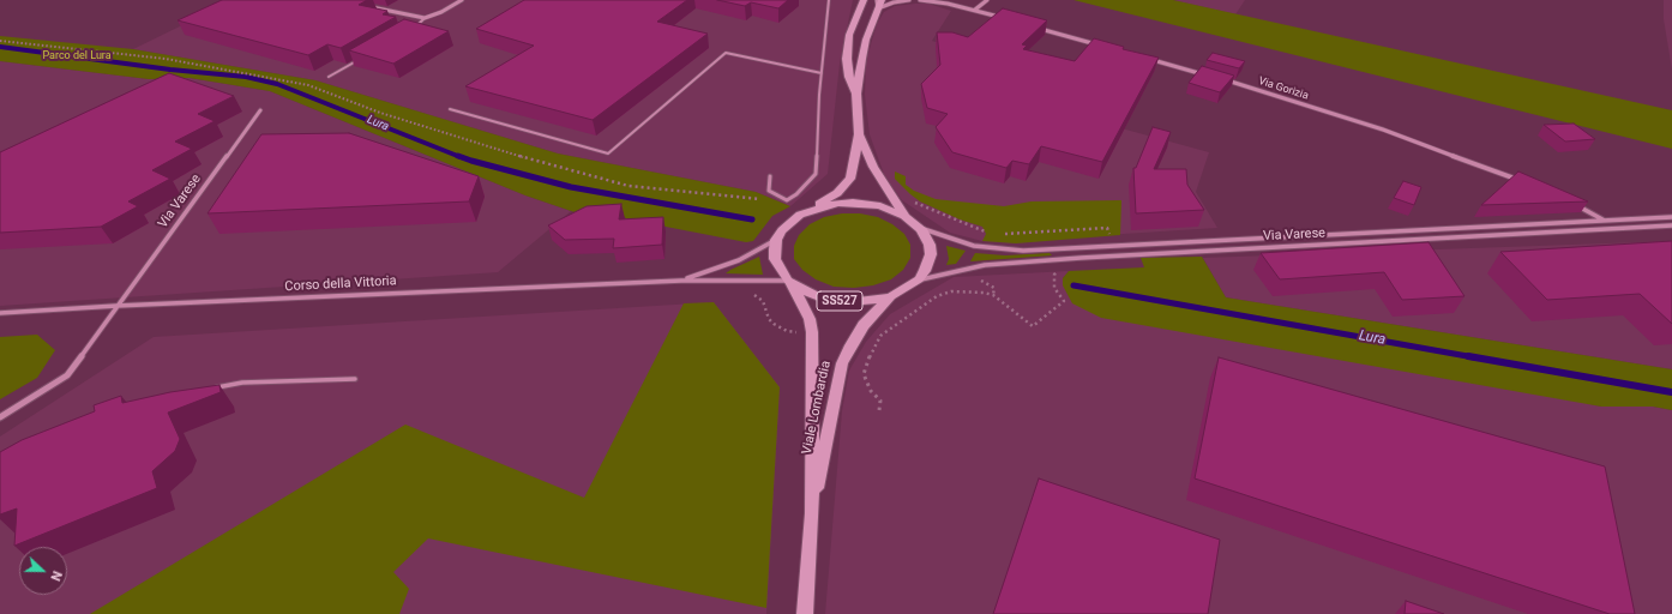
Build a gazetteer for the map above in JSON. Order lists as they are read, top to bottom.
{
  "streets": {
    "main road": ["SS527", "Viale Lombardia"],
    "street": ["Via Gorizia", "Via Varese", "Corso della Vittoria"]
  },
  "crossings": [
    ["Via Varese", "Corso della Vittoria"],
    ["Via Varese", "SS527"],
    ["Via Varese", "Viale Lombardia"],
    ["Corso della Vittoria", "SS527"],
    ["Corso della Vittoria", "Viale Lombardia"],
    ["SS527", "Viale Lombardia"]
  ],
  "water": ["Lura"],
  "parks": ["Parco del Lura"],
  "north": "right"
}
